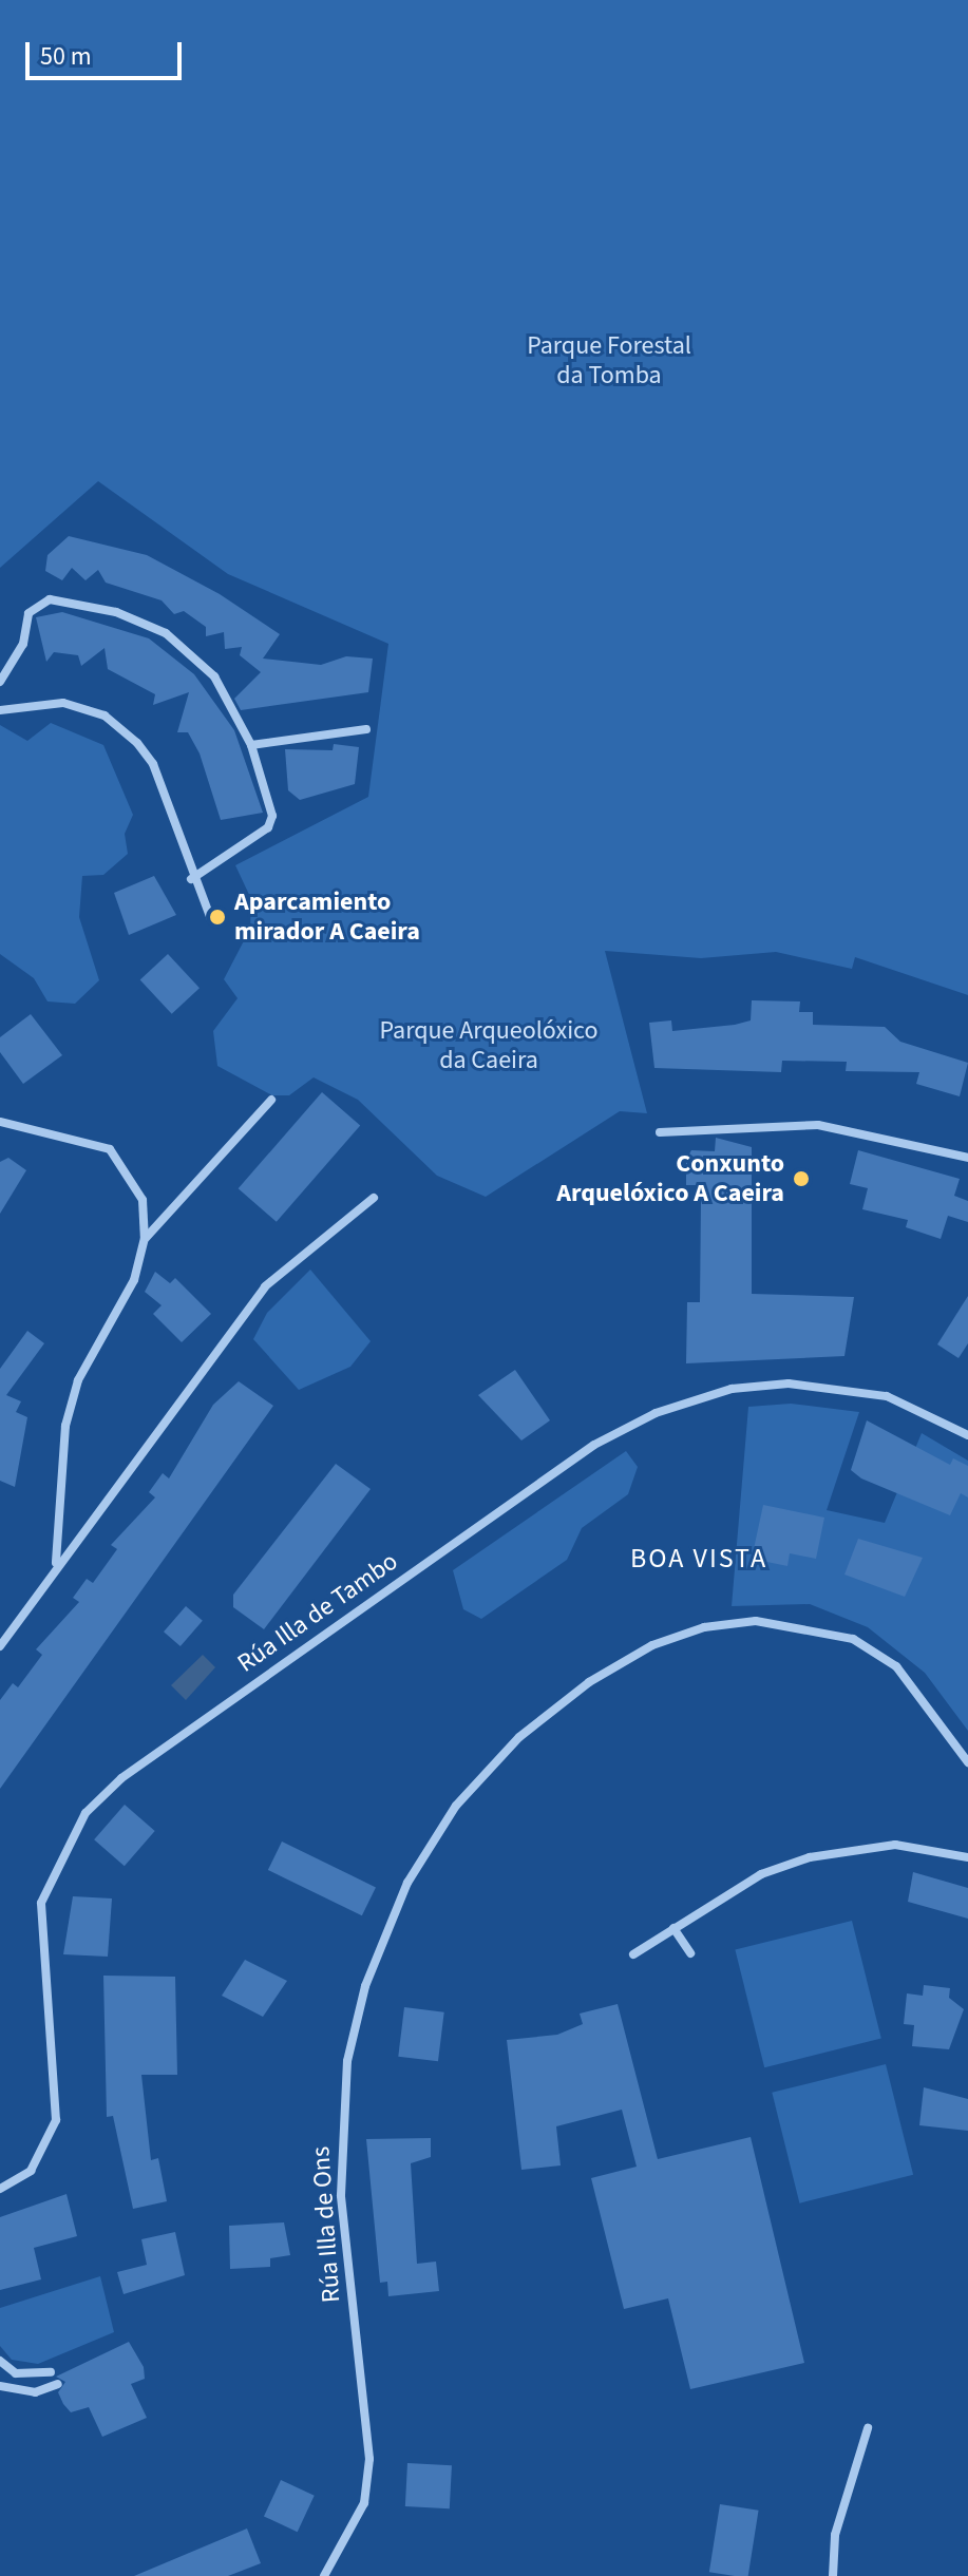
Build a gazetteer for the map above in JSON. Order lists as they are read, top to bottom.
{
  "streets": {
    "street": ["Rúa Illa de Tambo", "Rúa Illa de Ons"]
  },
  "districts": ["BOA VISTA"],
  "parks": ["Parque Forestal da Tomba", "Parque Arqueolóxico da Caeira"],
  "places": ["Aparcamiento mirador A Caeira", "Conxunto Arquelóxico A Caeira"],
  "scale_bar": "50 m"
}
